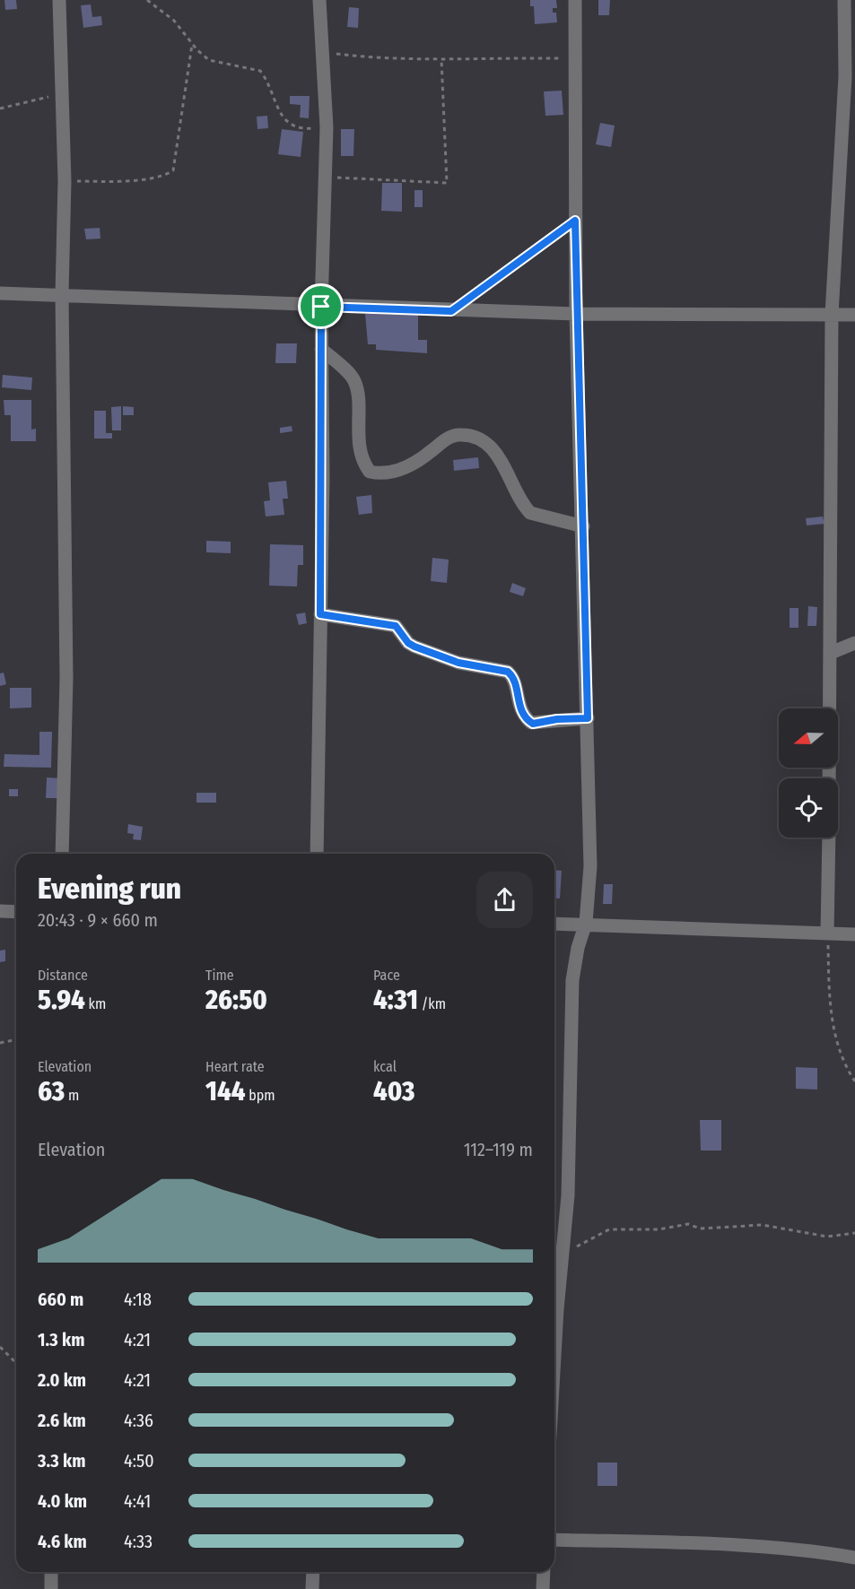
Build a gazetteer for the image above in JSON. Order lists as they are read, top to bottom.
{
  "north": "left",
  "page": {
    "heading": ["Evening run", "20:43 · 9 × 660 m"],
    "stats": [
      ["Distance", "5.94 km"],
      ["Time", "26:50"],
      ["Pace", "4:31 /km"],
      ["Elevation", "63 m"],
      ["Heart rate", "144 bpm"],
      ["kcal", "403"]
    ],
    "chart": ["Elevation", "112–119 m"],
    "list": [
      {
        "name": "660 m",
        "note": "4:18"
      },
      {
        "name": "1.3 km",
        "note": "4:21"
      },
      {
        "name": "2.0 km",
        "note": "4:21"
      },
      {
        "name": "2.6 km",
        "note": "4:36"
      },
      {
        "name": "3.3 km",
        "note": "4:50"
      },
      {
        "name": "4.0 km",
        "note": "4:41"
      },
      {
        "name": "4.6 km",
        "note": "4:33"
      }
    ]
  }
}
